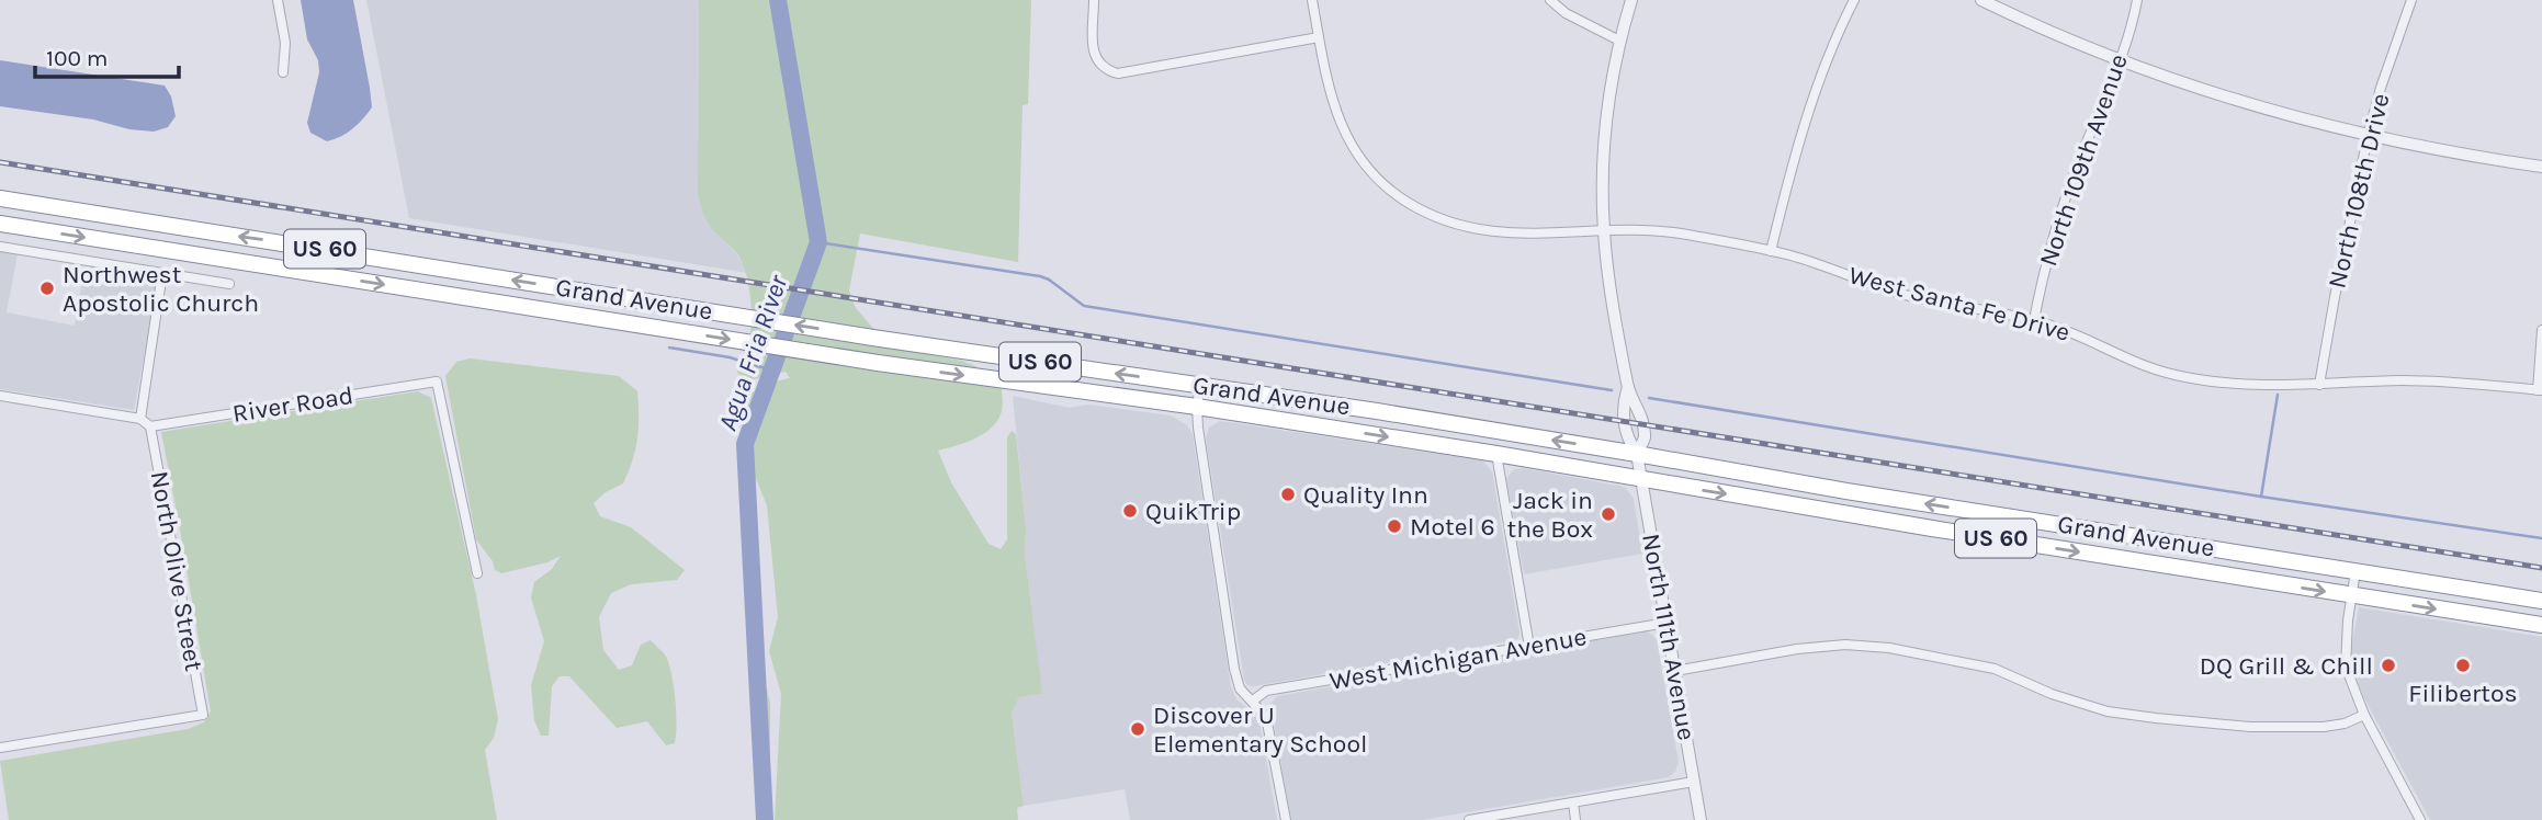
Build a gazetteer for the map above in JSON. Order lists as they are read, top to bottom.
{
  "streets": {
    "highway": ["US 60", "Grand Avenue"],
    "street": [
      "North 109th Avenue",
      "North 108th Drive",
      "West Santa Fe Drive",
      "River Road",
      "North Olive Street",
      "North 111th Avenue",
      "West Michigan Avenue"
    ]
  },
  "crossings": [
    ["North 109th Avenue", "West Santa Fe Drive"],
    ["North 108th Drive", "West Santa Fe Drive"],
    ["Grand Avenue", "North 111th Avenue"],
    ["West Santa Fe Drive", "North 111th Avenue"],
    ["River Road", "North Olive Street"],
    ["North 111th Avenue", "West Michigan Avenue"]
  ],
  "water": ["Agua Fria River"],
  "places": [
    "Northwest Apostolic Church",
    "Quality Inn",
    "QuikTrip",
    "Jack in the Box",
    "Motel 6",
    "DQ Grill & Chill",
    "Filibertos",
    "Discover U Elementary School"
  ],
  "scale_bar": "100 m"
}
